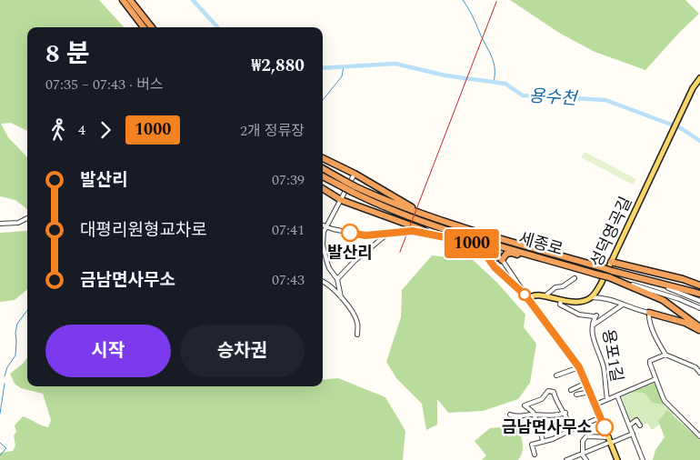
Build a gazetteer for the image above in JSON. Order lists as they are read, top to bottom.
{
  "streets": {
    "highway": ["세종로"],
    "main road": ["성덕영곡길"],
    "street": ["용포1길"]
  },
  "water": ["용수천"],
  "places": ["발산리", "금남면사무소"],
  "lines": ["bus line 1000"],
  "page": {
    "on_map": "1000",
    "heading": ["8 분", "07:35 – 07:43 · 버스", "₩2,880"],
    "legs": ["4", "1000", "2개 정류장"],
    "list": [
      {
        "name": "발산리",
        "value": "07:39"
      },
      {
        "name": "대평리원형교차로",
        "value": "07:41"
      },
      {
        "name": "금남면사무소",
        "value": "07:43"
      }
    ],
    "buttons": ["시작", "승차권"]
  }
}
